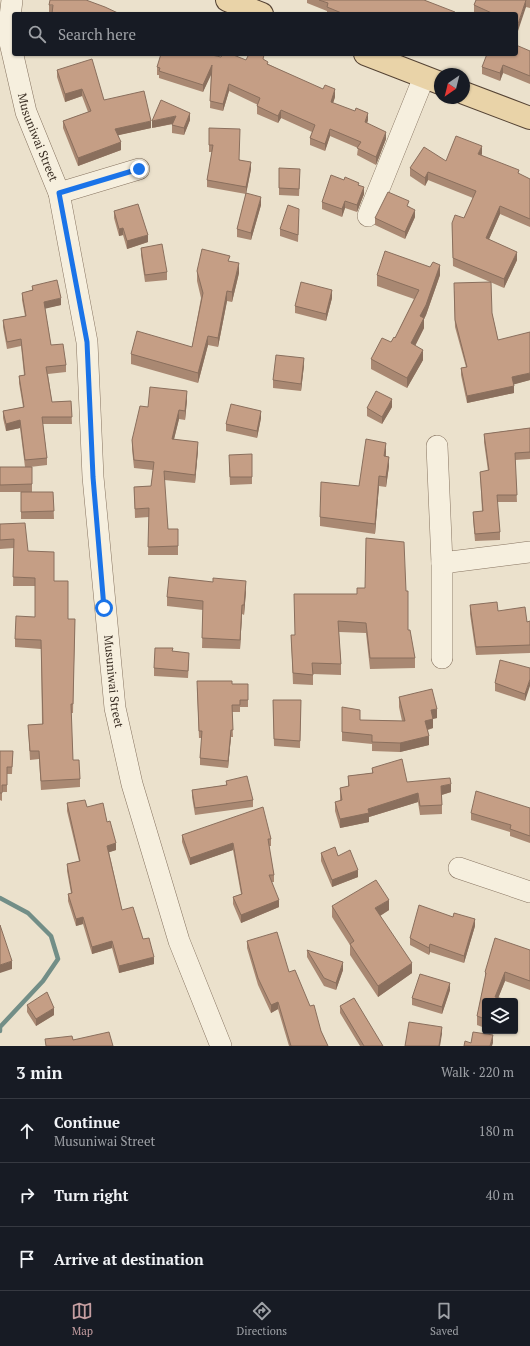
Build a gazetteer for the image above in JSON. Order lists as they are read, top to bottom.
{
  "streets": {
    "street": ["Musuniwai Street"]
  },
  "north": "bottom left",
  "page": {
    "search": "Search here",
    "heading": ["3 min", "Walk · 220 m"],
    "list": [
      ["Continue", "Musuniwai Street", "180 m"],
      ["Turn right", "40 m"],
      "Arrive at destination"
    ],
    "nav": ["Map", "Directions", "Saved"]
  }
}
